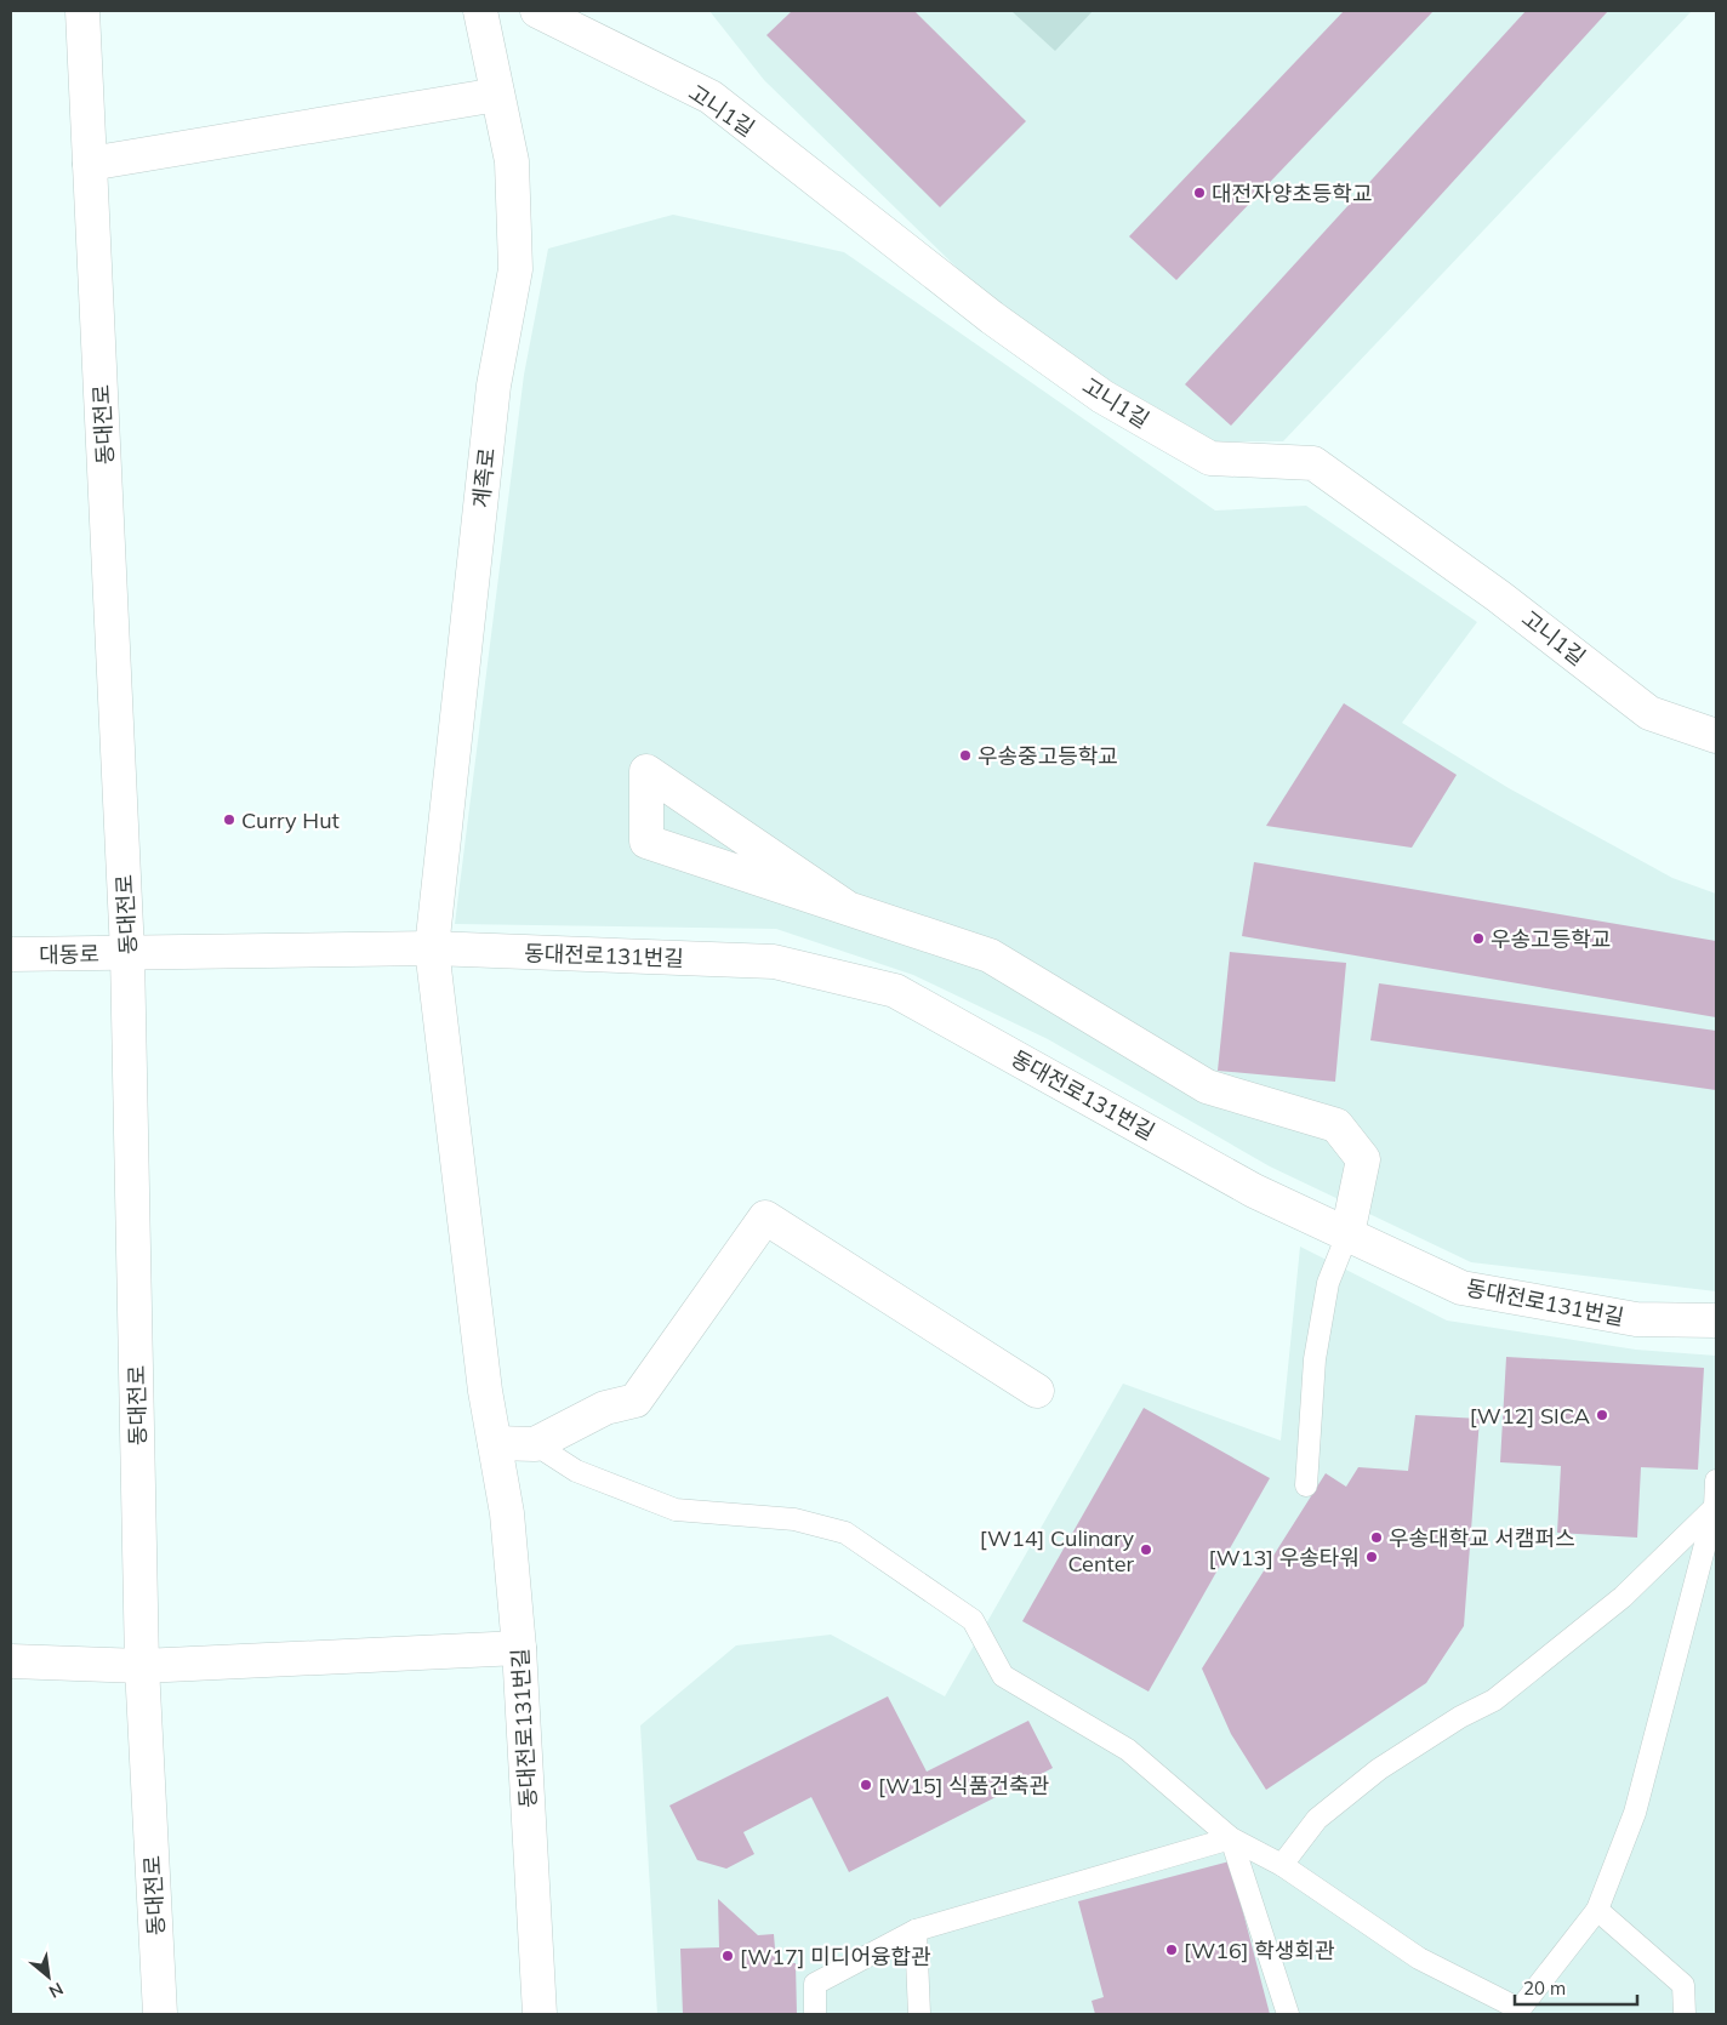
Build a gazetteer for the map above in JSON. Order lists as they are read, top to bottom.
{
  "streets": {
    "street": [
      "고니1길",
      "동대전로",
      "계족로",
      "대동로",
      "동대전로131번길"
    ]
  },
  "crossings": [
    ["동대전로", "대동로"],
    ["동대전로", "동대전로131번길"],
    ["계족로", "동대전로131번길"],
    ["대동로", "동대전로131번길"]
  ],
  "places": [
    "대전자양초등학교",
    "우송중고등학교",
    "Curry Hut",
    "우송고등학교",
    "[W12] SICA",
    "우송대학교 서캠퍼스",
    "[W14] Culinary Center",
    "[W13] 우송타워",
    "[W15] 식품건축관",
    "[W16] 학생회관",
    "[W17] 미디어융합관"
  ],
  "scale_bar": "20 m",
  "north": "bottom right"
}
